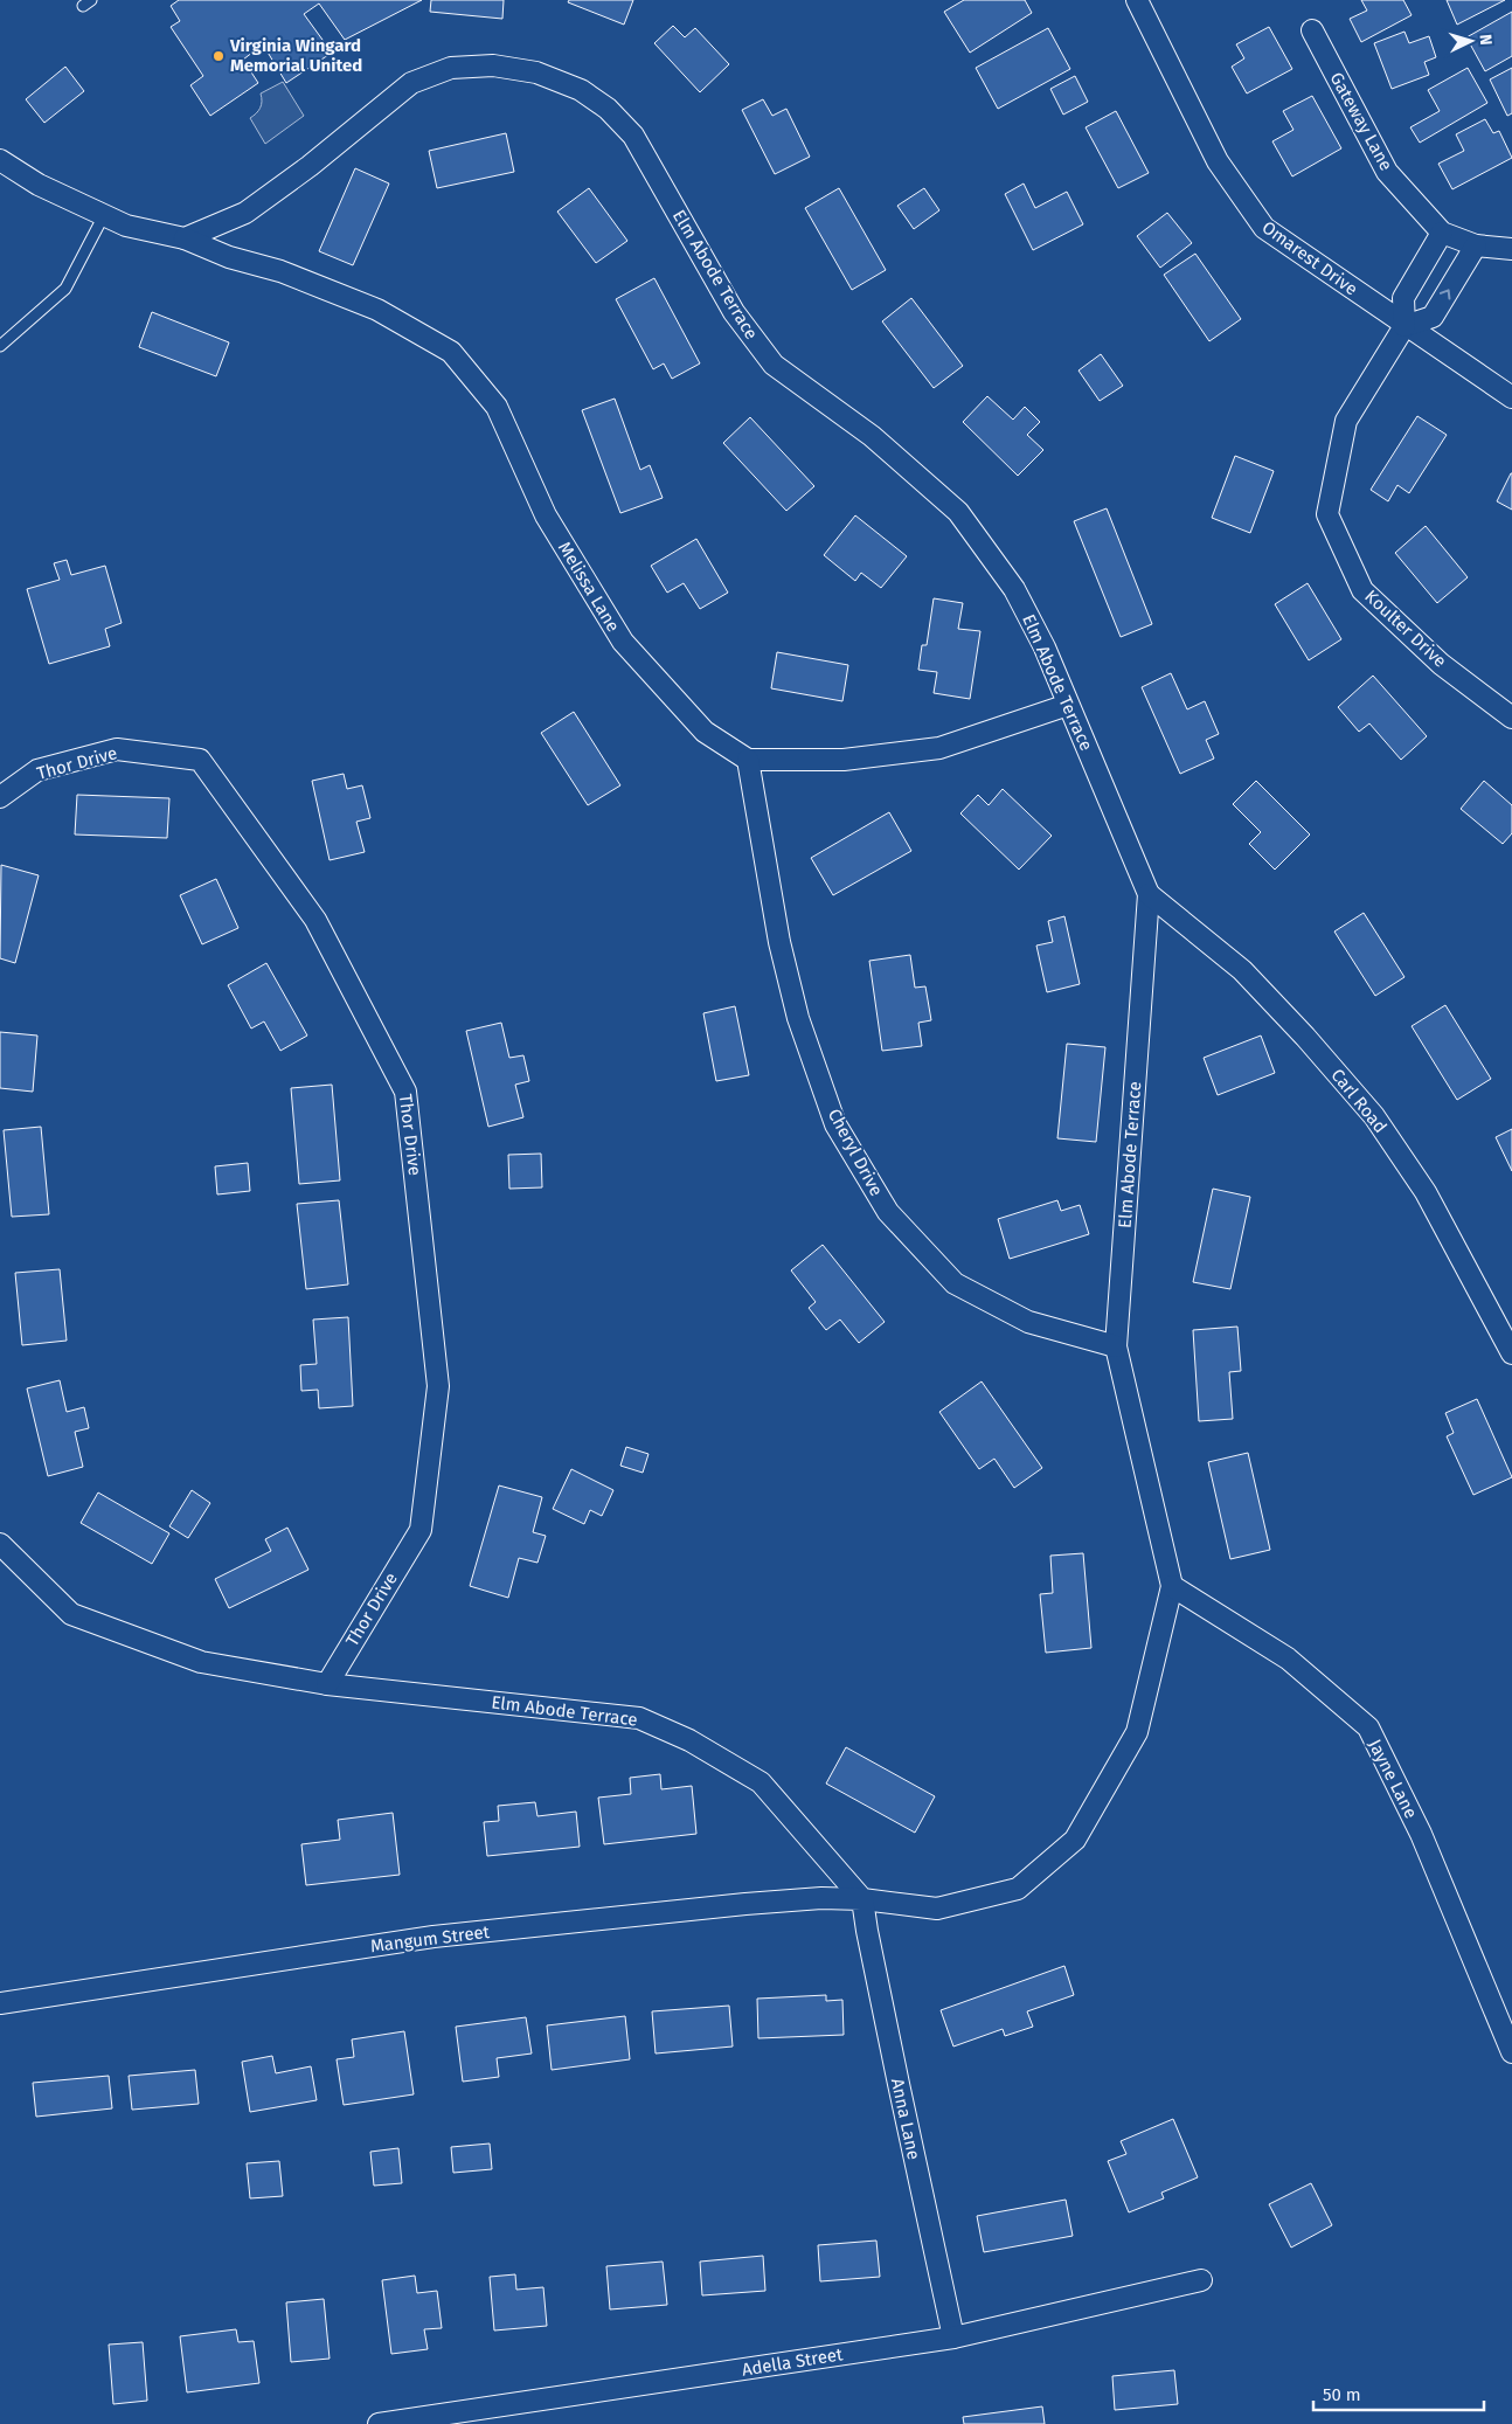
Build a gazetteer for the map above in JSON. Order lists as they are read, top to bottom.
{
  "streets": {
    "street": [
      "Gateway Lane",
      "Omarest Drive",
      "Elm Abode Terrace",
      "Melissa Lane",
      "Koulter Drive",
      "Thor Drive",
      "Carl Road",
      "Cheryl Drive",
      "Jayne Lane",
      "Mangum Street",
      "Anna Lane",
      "Adella Street"
    ]
  },
  "crossings": [
    ["Omarest Drive", "Koulter Drive"],
    ["Elm Abode Terrace", "Melissa Lane"],
    ["Elm Abode Terrace", "Thor Drive"],
    ["Elm Abode Terrace", "Carl Road"],
    ["Elm Abode Terrace", "Cheryl Drive"],
    ["Elm Abode Terrace", "Jayne Lane"],
    ["Elm Abode Terrace", "Mangum Street"],
    ["Elm Abode Terrace", "Anna Lane"],
    ["Melissa Lane", "Cheryl Drive"],
    ["Mangum Street", "Anna Lane"],
    ["Anna Lane", "Adella Street"]
  ],
  "places": ["Virginia Wingard Memorial United"],
  "scale_bar": "50 m",
  "north": "right"
}
